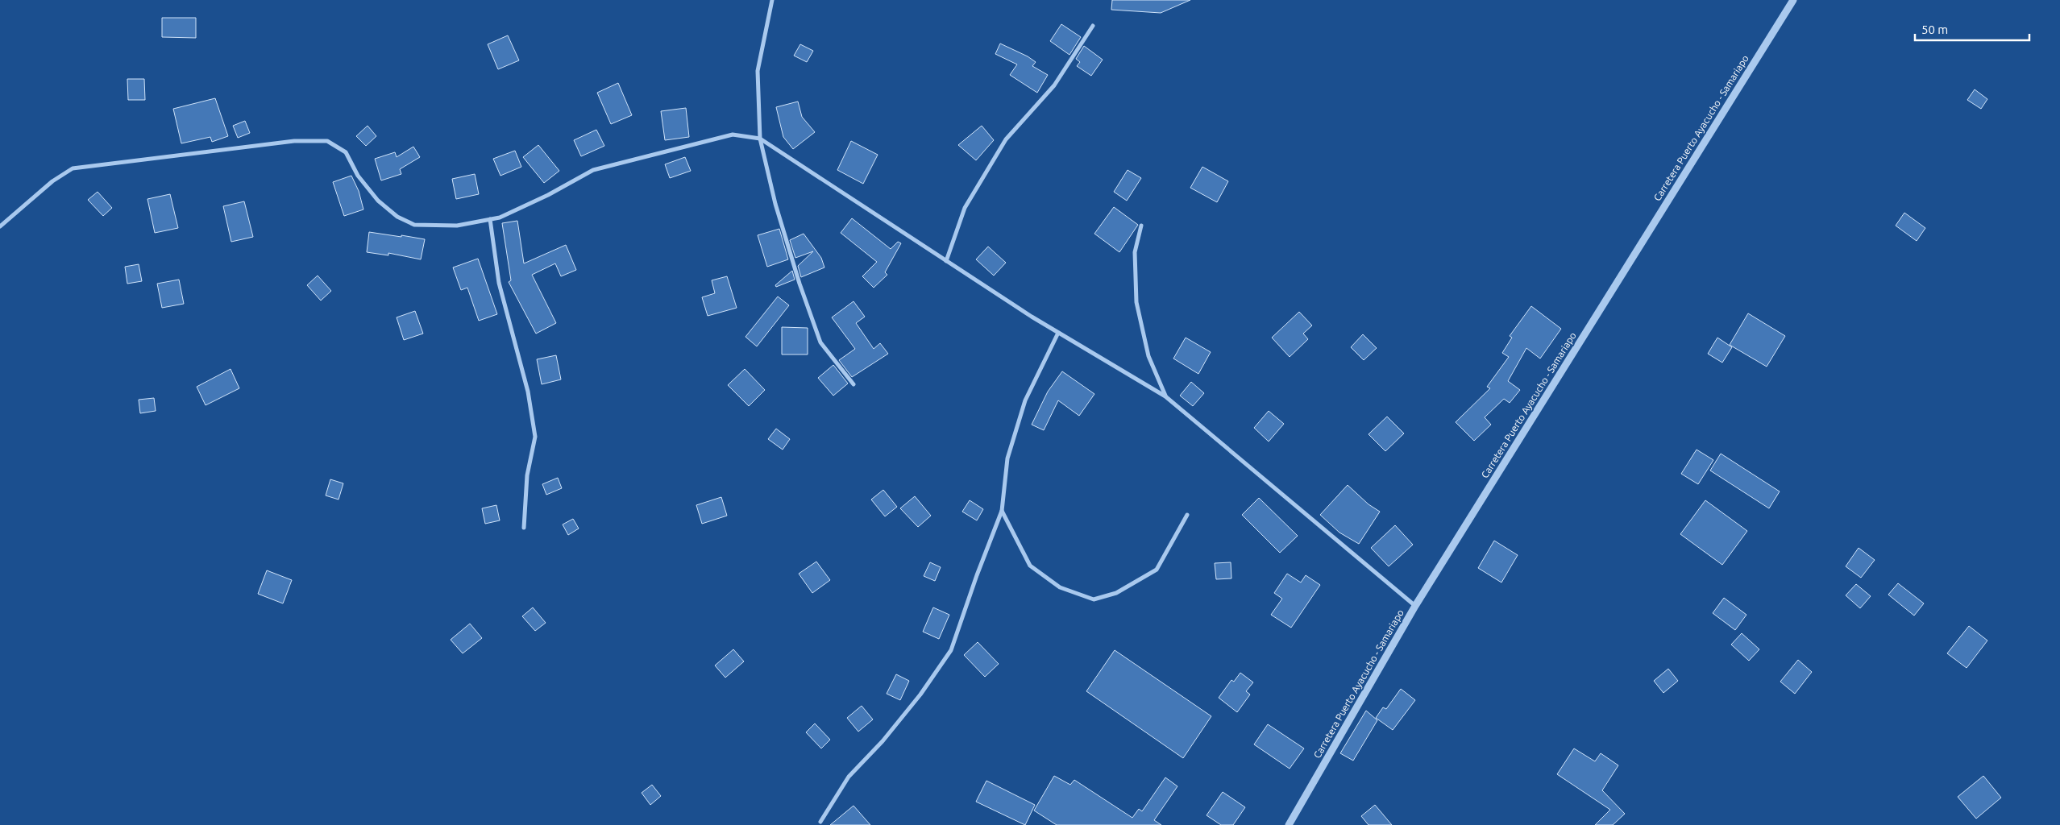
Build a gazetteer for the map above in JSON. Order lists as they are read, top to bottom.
{
  "streets": {
    "street": ["Carretera Puerto Ayacucho - Samariapo"]
  },
  "scale_bar": "50 m"
}
